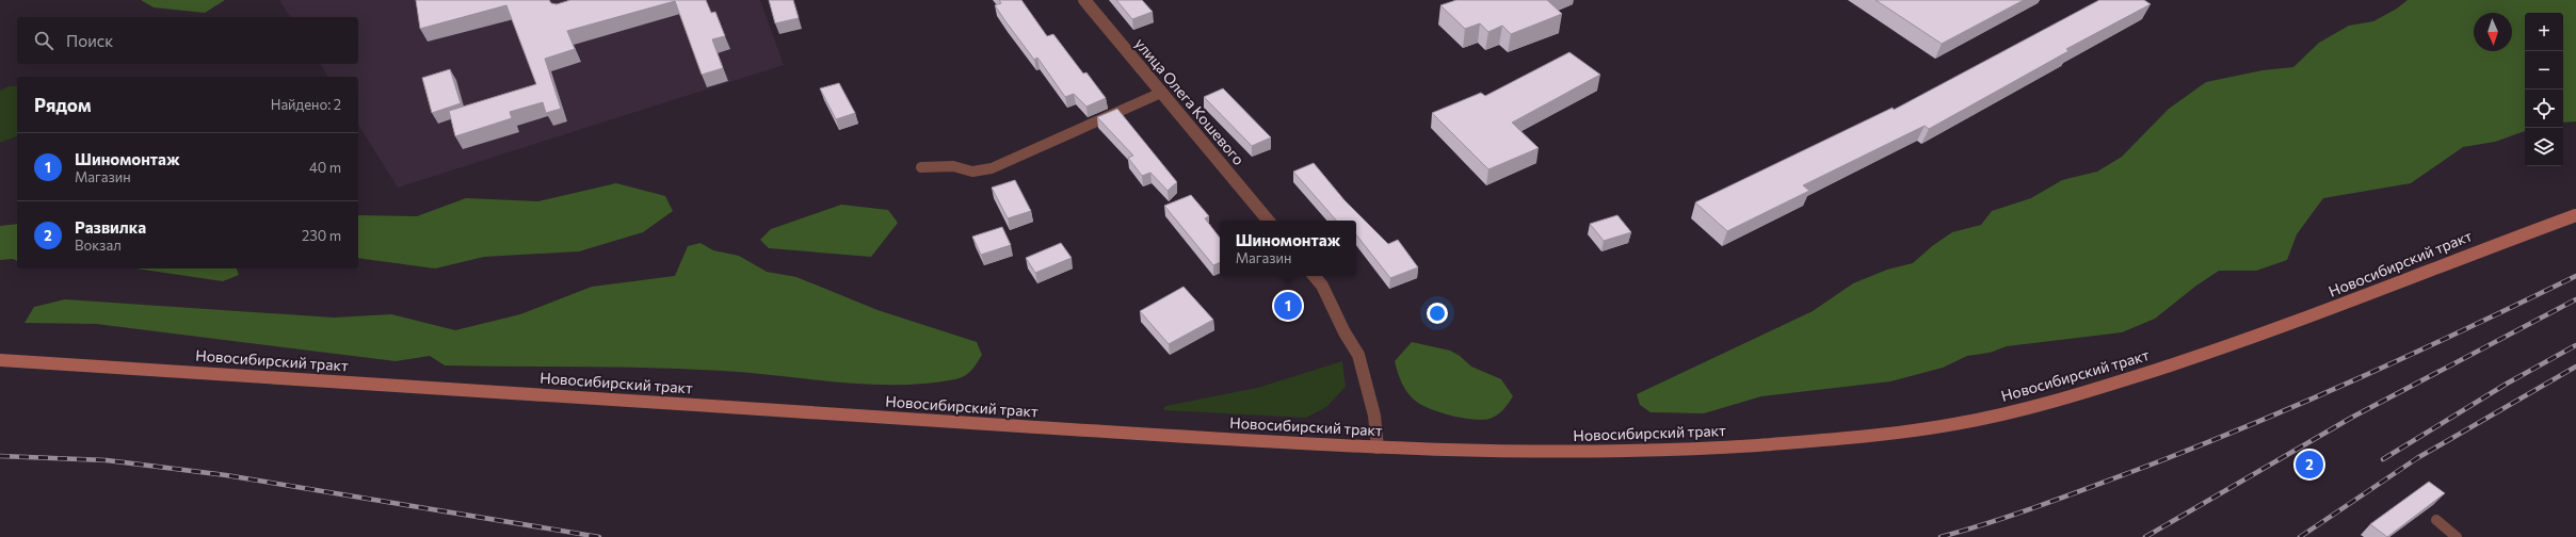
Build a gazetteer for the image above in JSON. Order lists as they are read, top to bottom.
{
  "streets": {
    "main road": ["Новосибирский тракт"],
    "street": ["улица Олега Кошевого"]
  },
  "north": "bottom",
  "page": {
    "map_buttons": ["+", "−"],
    "search": "Поиск",
    "heading": ["Рядом", "Найдено: 2"],
    "list": [
      {
        "mark": "1",
        "name": "Шиномонтаж",
        "note": "Магазин",
        "value": "40 m"
      },
      {
        "mark": "2",
        "name": "Развилка",
        "note": "Вокзал",
        "value": "230 m"
      }
    ],
    "popup": ["Шиномонтаж", "Магазин"],
    "pins": ["1", "2"]
  }
}
